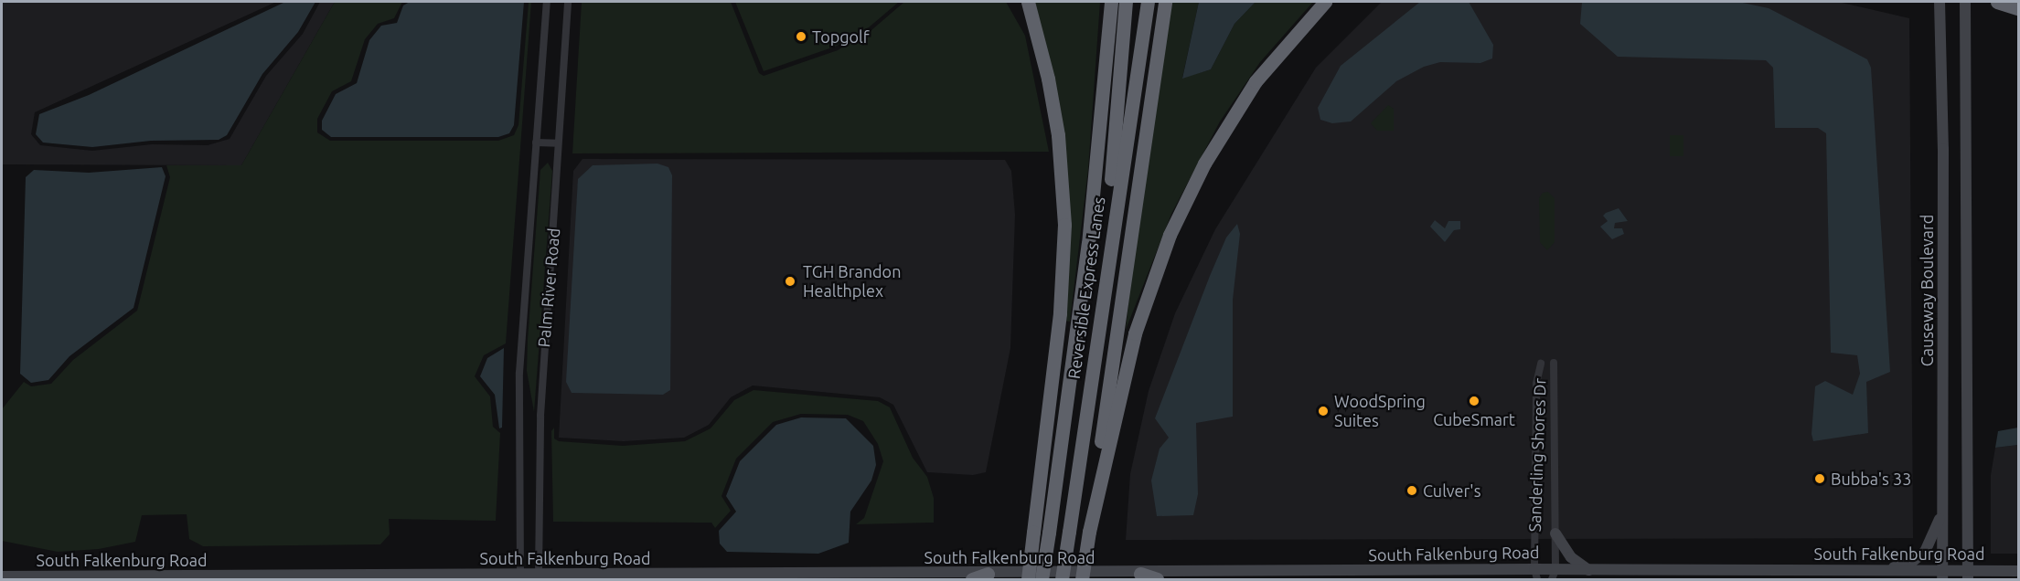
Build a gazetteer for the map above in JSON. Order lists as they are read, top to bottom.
{
  "streets": {
    "highway": ["Reversible Express Lanes"],
    "street": [
      "Palm River Road",
      "Causeway Boulevard",
      "Sanderling Shores Dr",
      "South Falkenburg Road"
    ]
  },
  "crossings": [
    ["Palm River Road", "South Falkenburg Road"],
    ["Causeway Boulevard", "South Falkenburg Road"],
    ["Sanderling Shores Dr", "South Falkenburg Road"]
  ],
  "places": [
    "Topgolf",
    "TGH Brandon Healthplex",
    "CubeSmart",
    "WoodSpring Suites",
    "Bubba's 33",
    "Culver's"
  ]
}
